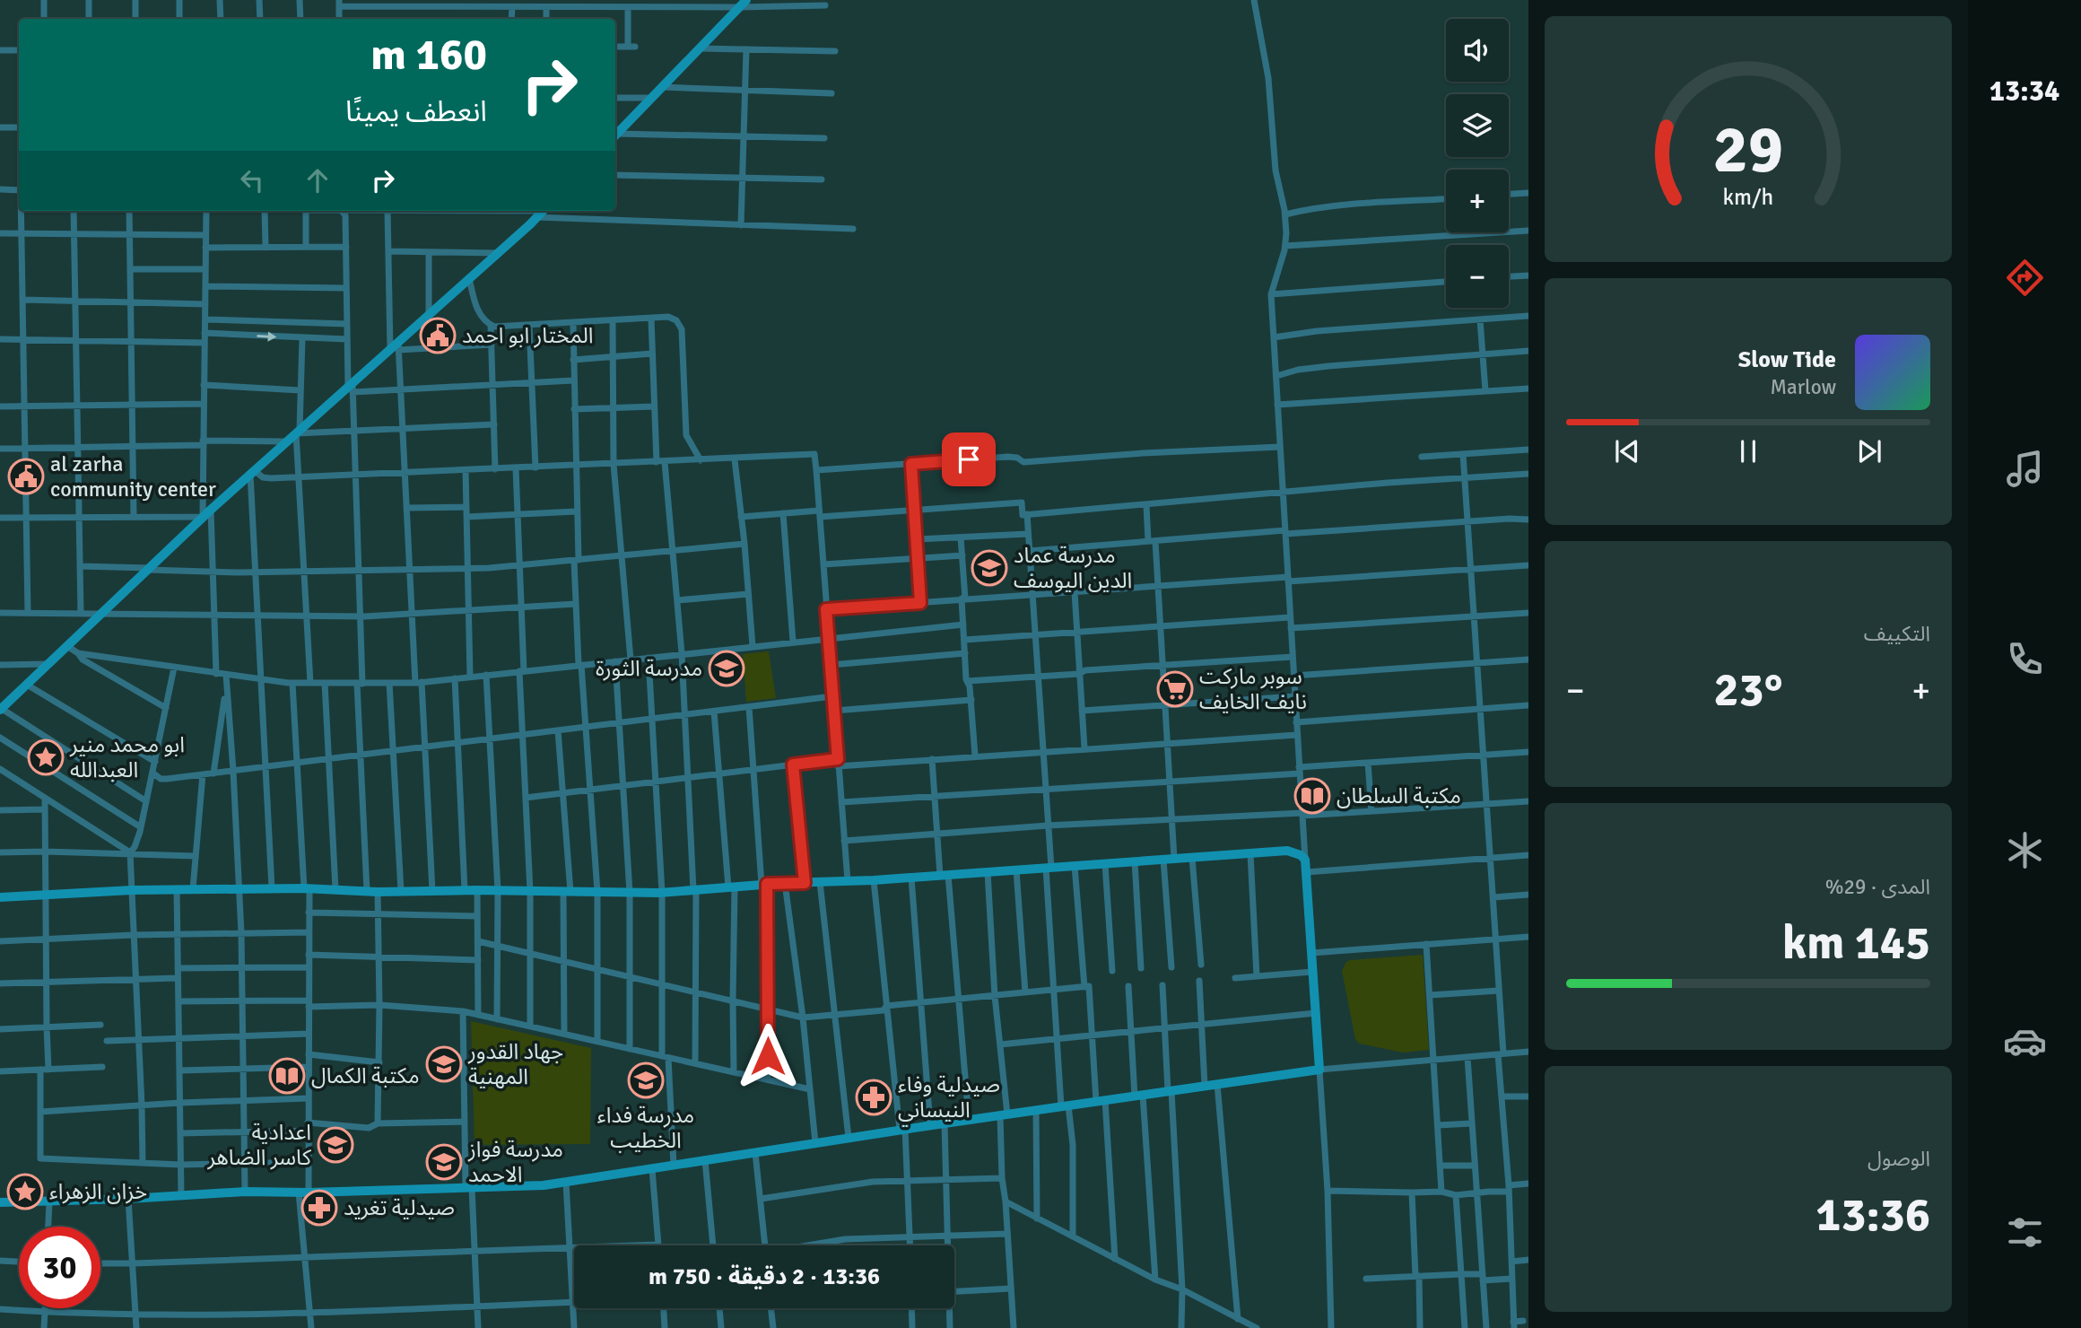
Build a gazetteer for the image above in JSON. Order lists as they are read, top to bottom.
{
  "places": {
    "public building": ["المختار ابو احمد", "al zarha community center"],
    "school or university": [
      "مدرسة عماد الدين اليوسف",
      "مدرسة الثورة",
      "جهاد القدور المهنية",
      "مدرسة فداء الخطيب",
      "اعدادية كاسر الضاهر",
      "مدرسة فواز الاحمد"
    ],
    "supermarket": ["سوبر ماركت نايف الخايف"],
    "place": ["ابو محمد منير العبدالله", "خزان الزهراء"],
    "library": ["مكتبة السلطان", "مكتبة الكمال"],
    "pharmacy": ["صيدلية وفاء النيساني", "صيدلية تغريد"]
  },
  "page": {
    "tabs": "13:34",
    "map_buttons": ["+", "−"],
    "turn": ["160 m", "انعطف يمينًا"],
    "song": ["Slow Tide", "Marlow"],
    "tile": [
      "التكييف",
      ["المدى · 29%", "145 km"],
      ["الوصول", "13:36"]
    ],
    "heat": ["−", "23°", "+"],
    "limit": "30",
    "trip": "13:36 · 2 دقيقة · 750 m",
    "gauge": ["29", "km/h"]
  }
}
